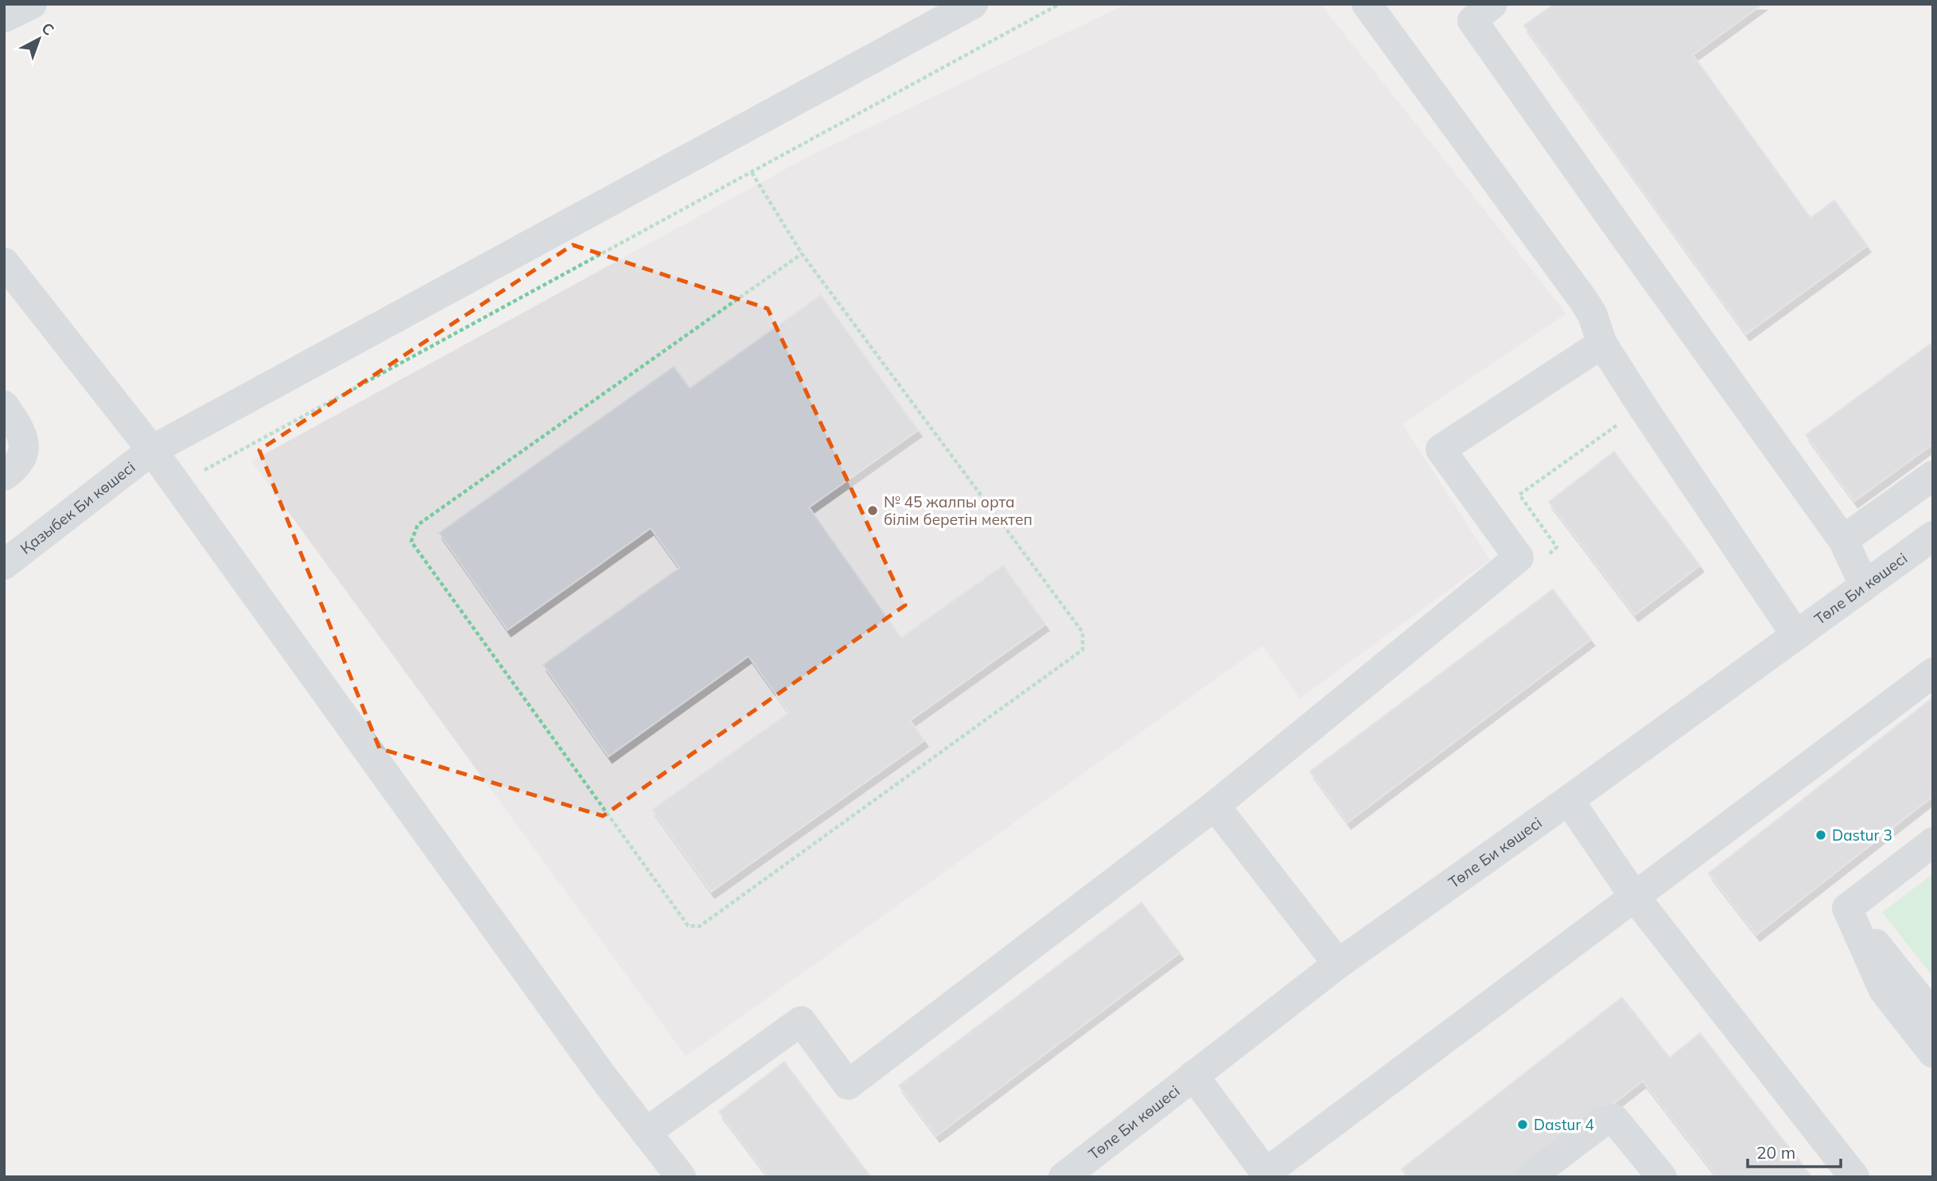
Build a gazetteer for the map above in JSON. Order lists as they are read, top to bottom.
{
  "streets": {
    "street": ["Қазыбек Би көшесі", "Төле Би көшесі"]
  },
  "places": ["№ 45 жалпы орта білім беретін мектеп", "Dastur 3", "Dastur 4"],
  "scale_bar": "20 m",
  "north": "top right"
}
